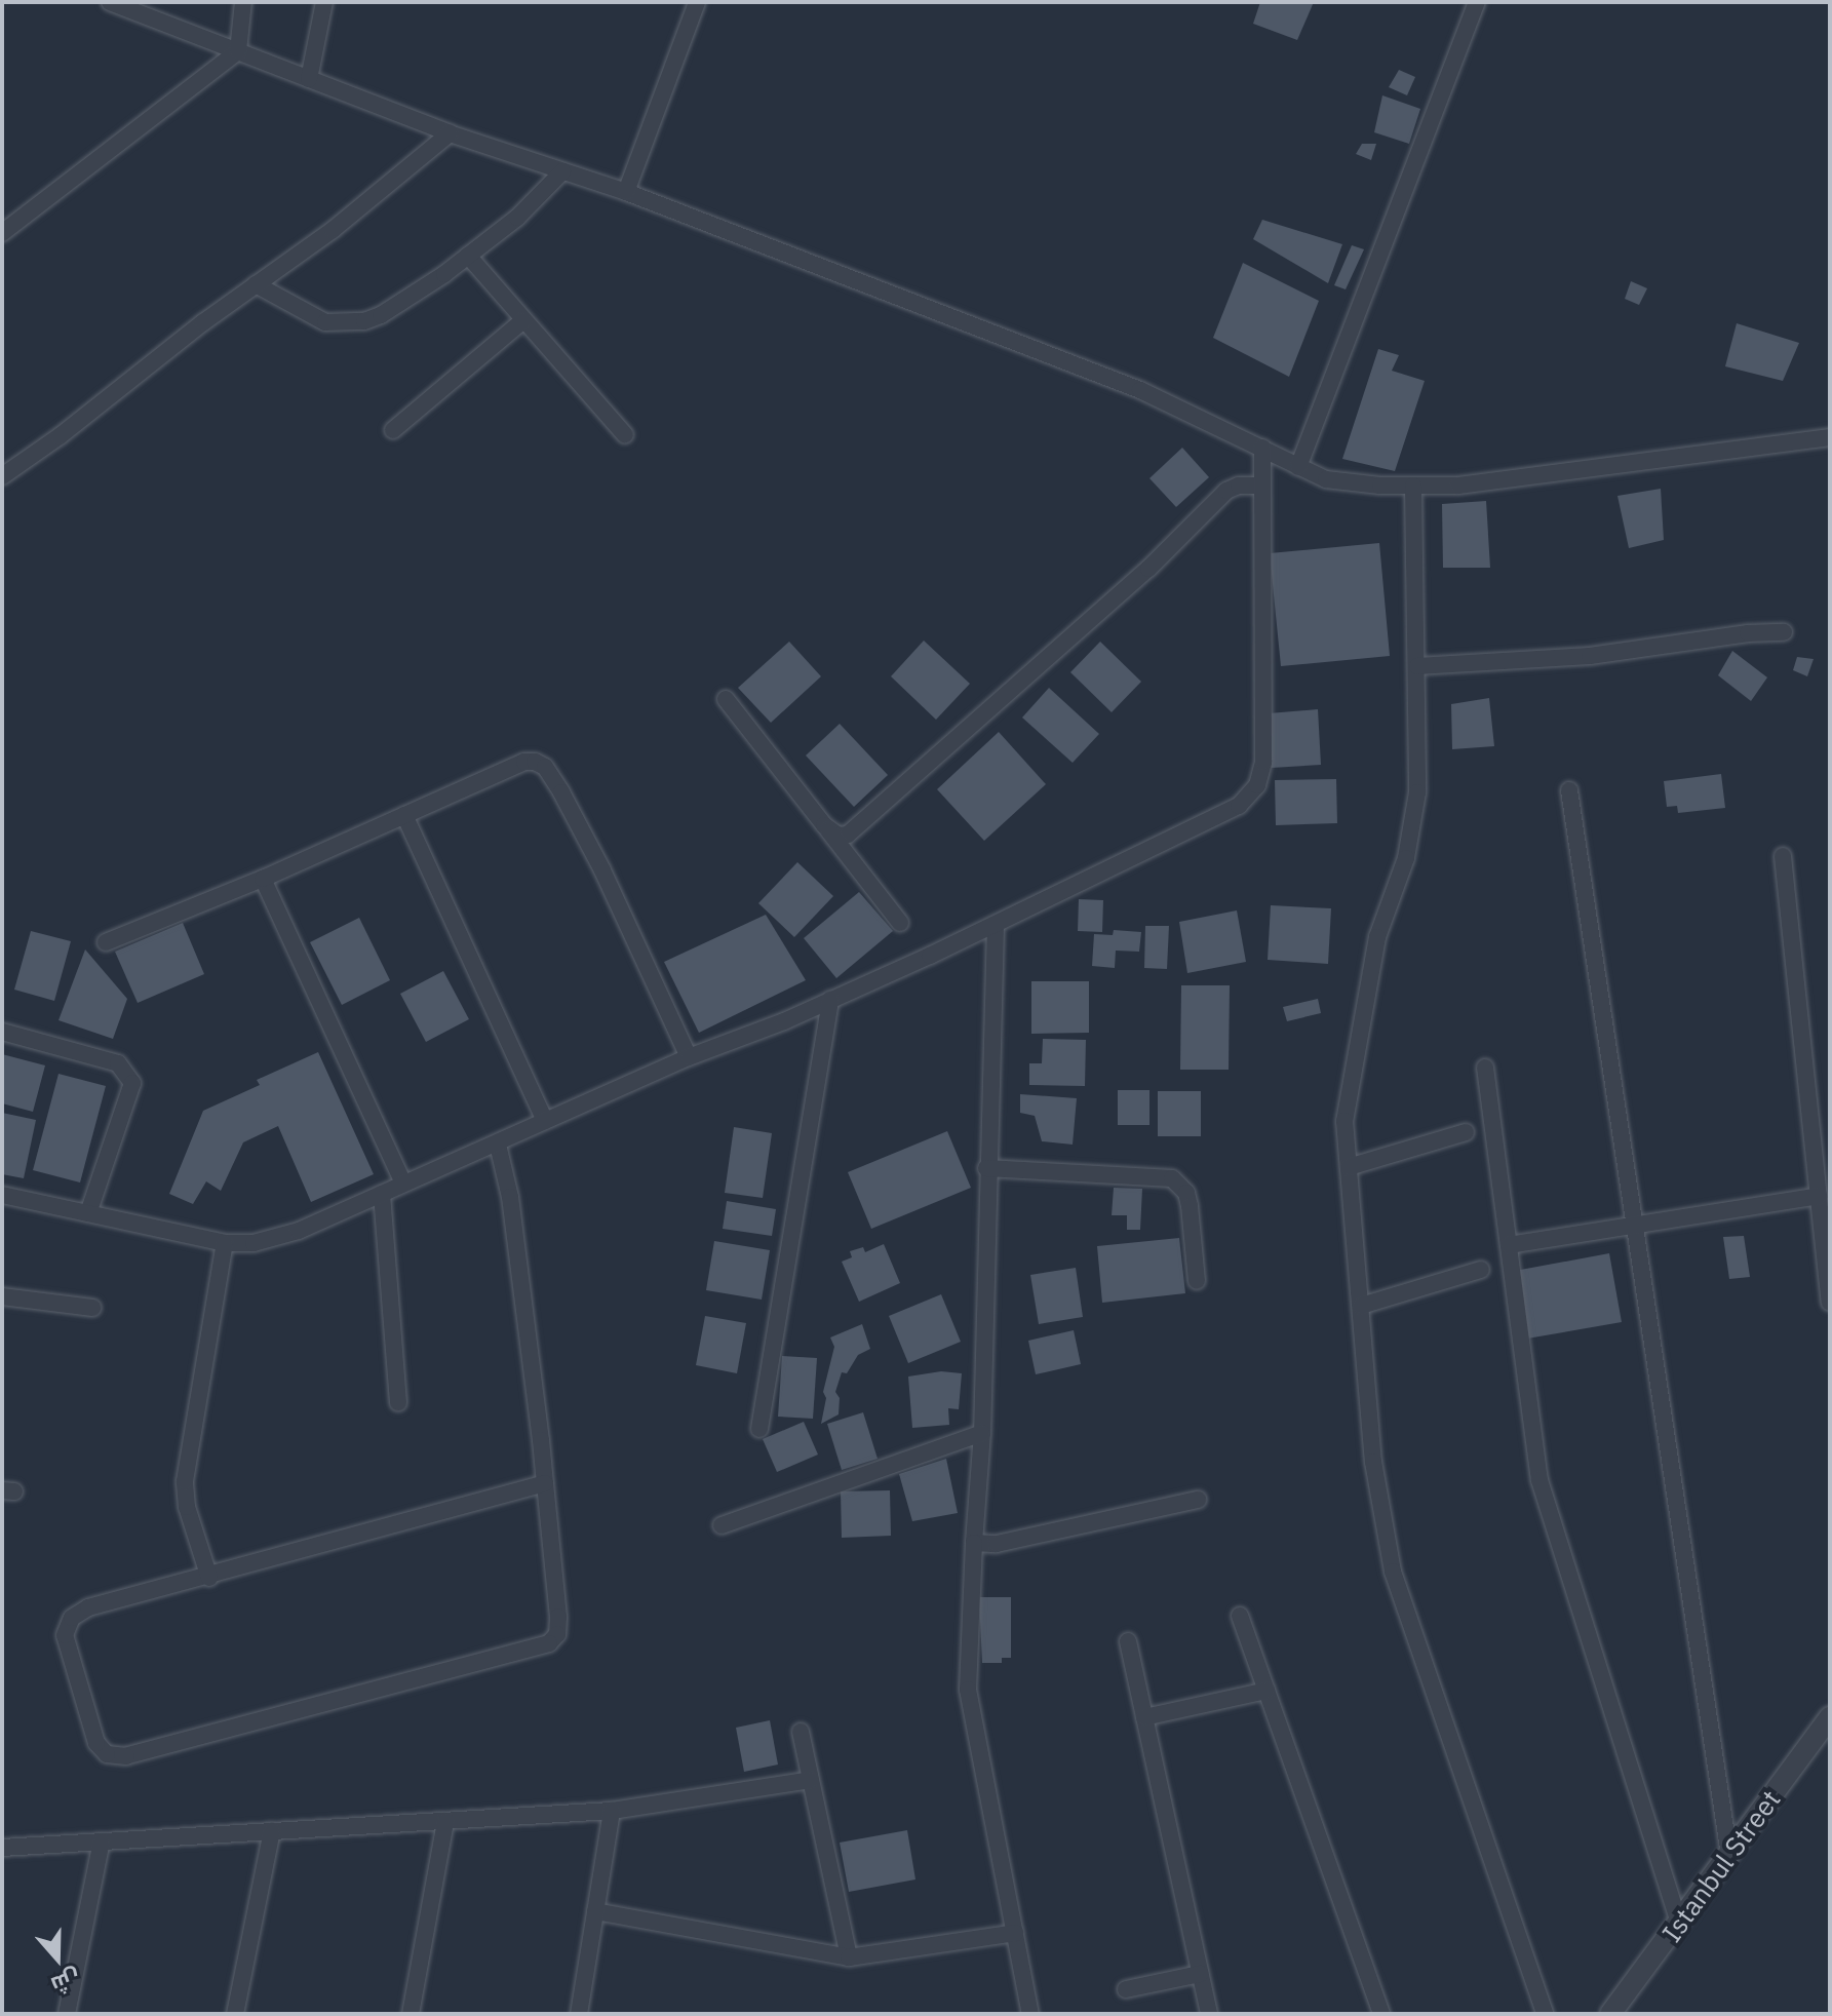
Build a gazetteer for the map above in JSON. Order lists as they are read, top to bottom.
{
  "streets": {
    "street": ["Istanbul Street"]
  },
  "north": "bottom"
}
